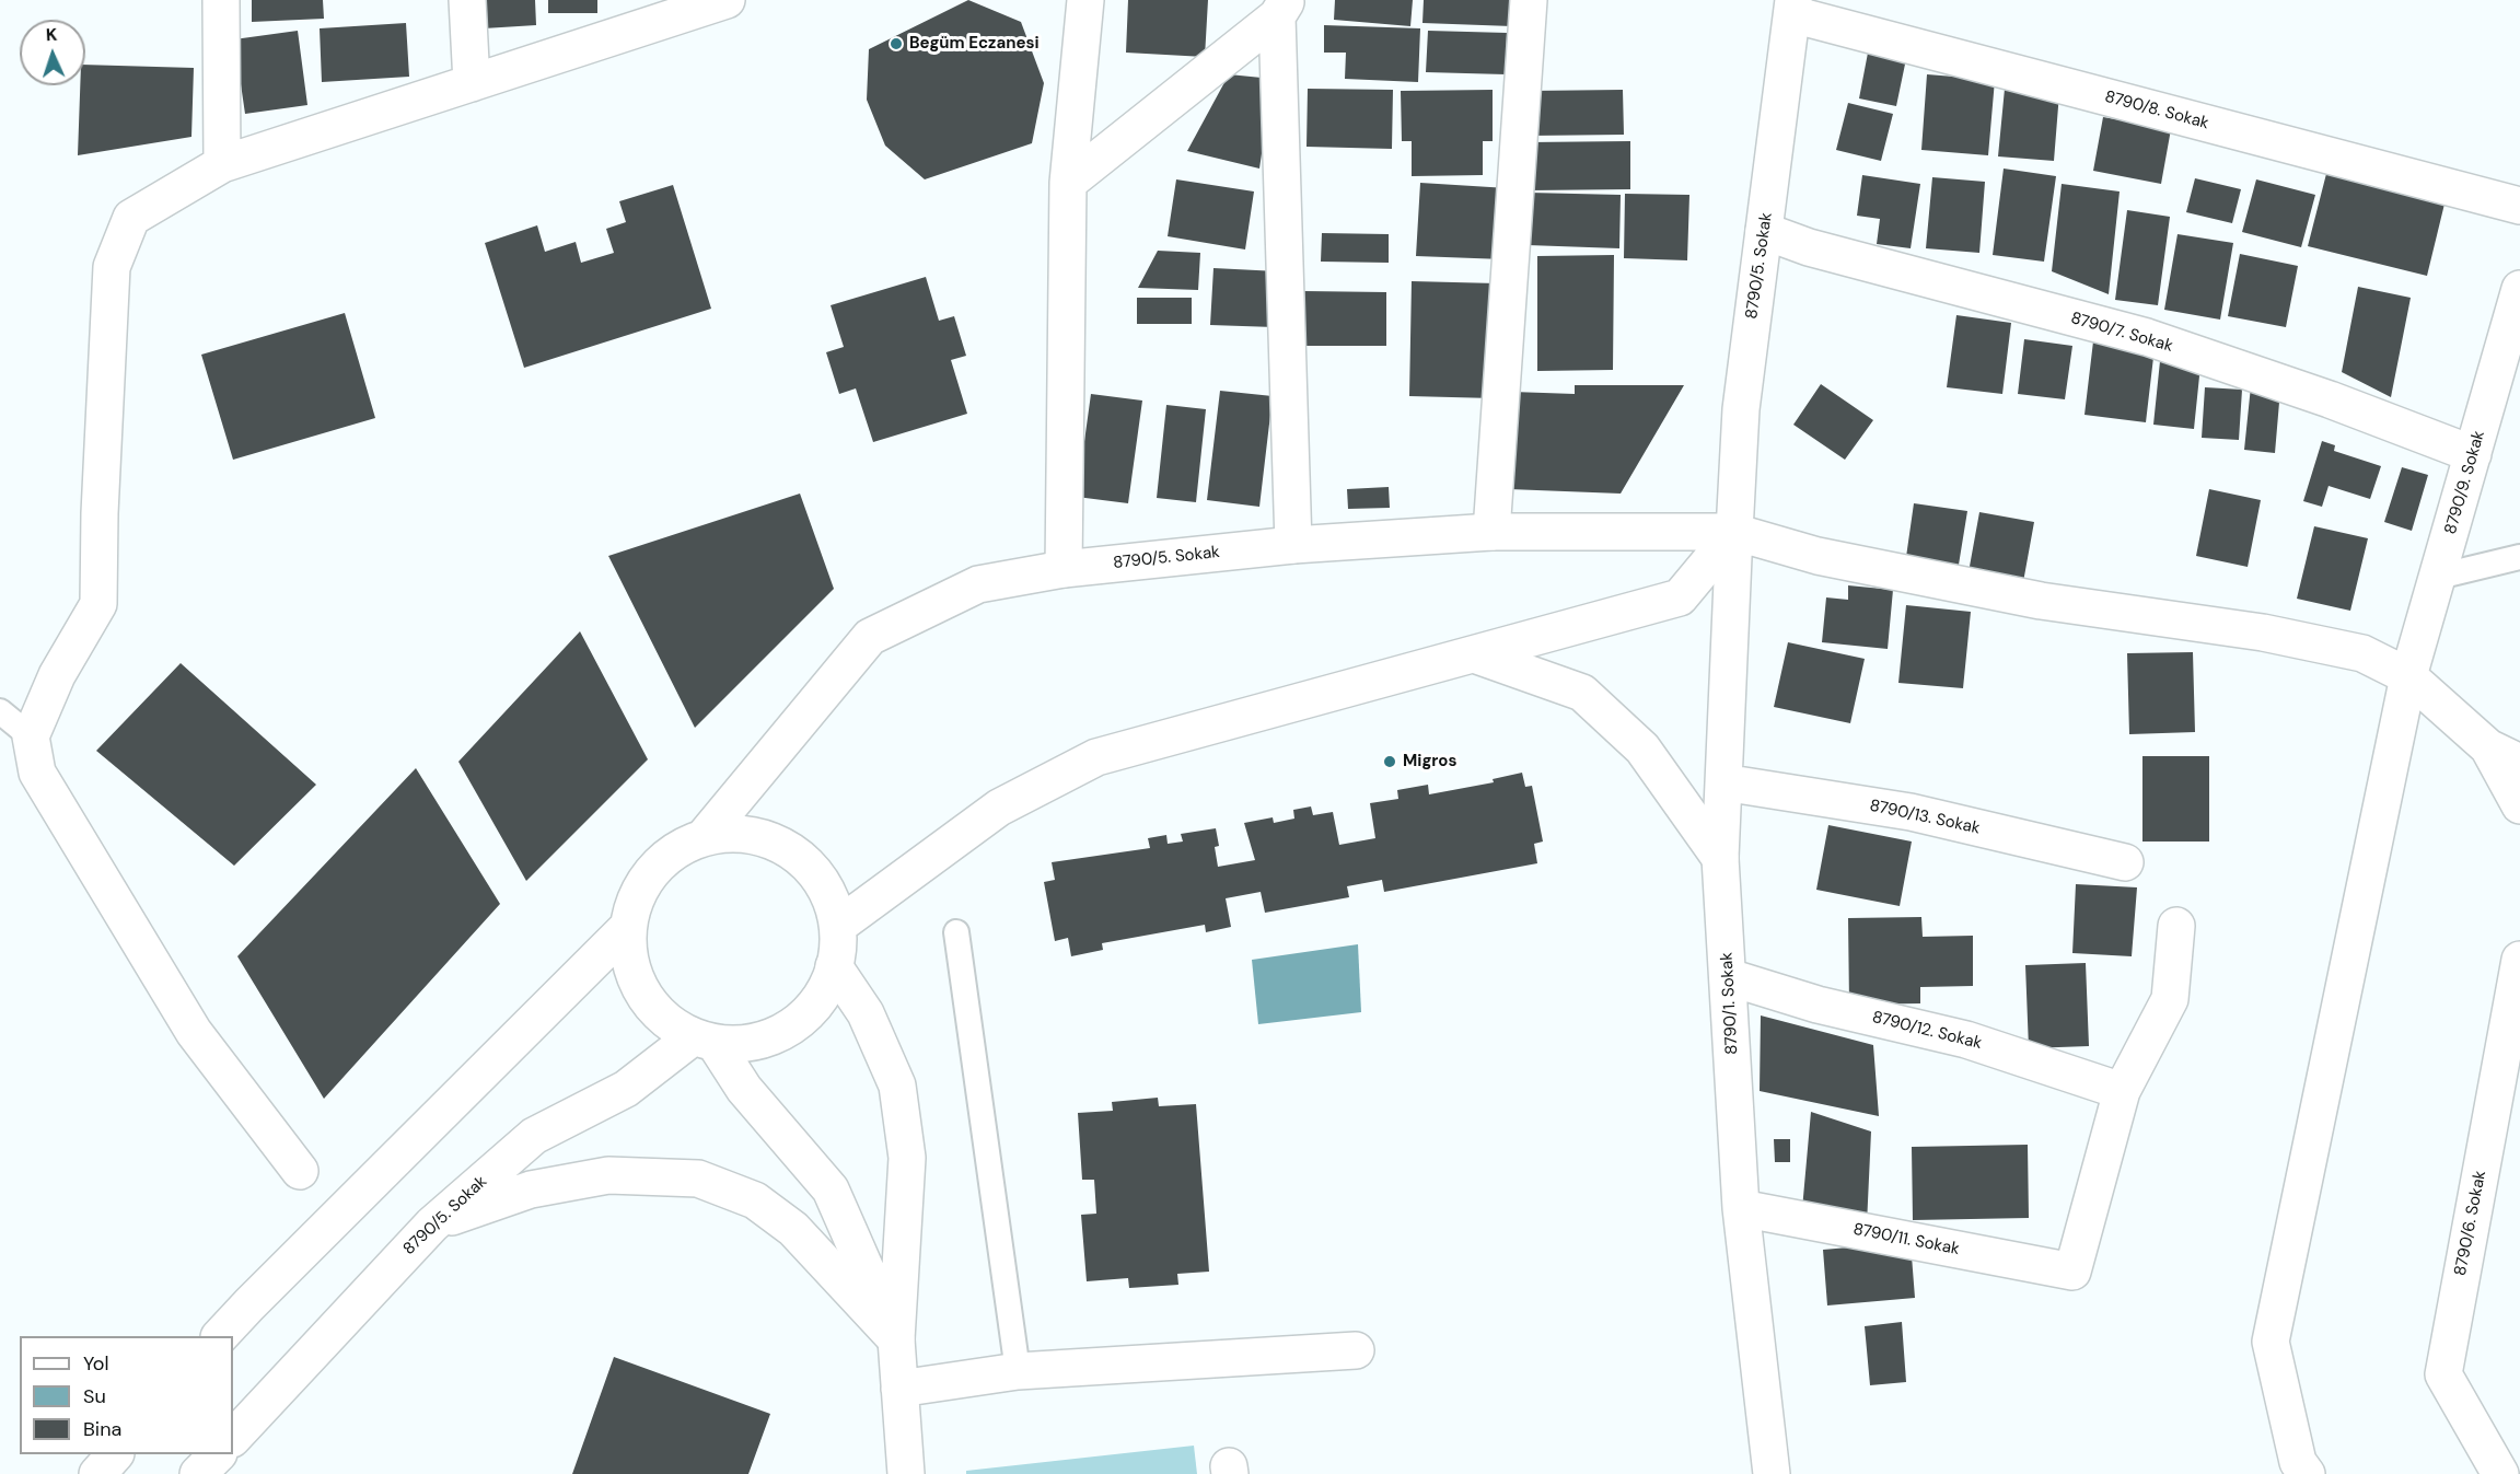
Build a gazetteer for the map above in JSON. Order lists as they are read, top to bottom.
{
  "streets": {
    "street": [
      "8790/8. Sokak",
      "8790/5. Sokak",
      "8790/7. Sokak",
      "8790/9. Sokak",
      "8790/13. Sokak",
      "8790/1. Sokak",
      "8790/12. Sokak",
      "8790/6. Sokak",
      "8790/11. Sokak"
    ]
  },
  "crossings": [
    ["8790/8. Sokak", "8790/5. Sokak"],
    ["8790/5. Sokak", "8790/7. Sokak"],
    ["8790/5. Sokak", "8790/1. Sokak"],
    ["8790/7. Sokak", "8790/9. Sokak"],
    ["8790/13. Sokak", "8790/1. Sokak"],
    ["8790/1. Sokak", "8790/12. Sokak"],
    ["8790/1. Sokak", "8790/11. Sokak"],
    ["8790/12. Sokak", "8790/11. Sokak"]
  ],
  "places": ["Begüm Eczanesi", "Migros"],
  "legend": ["Yol", "Su", "Bina"],
  "north": "top"
}
